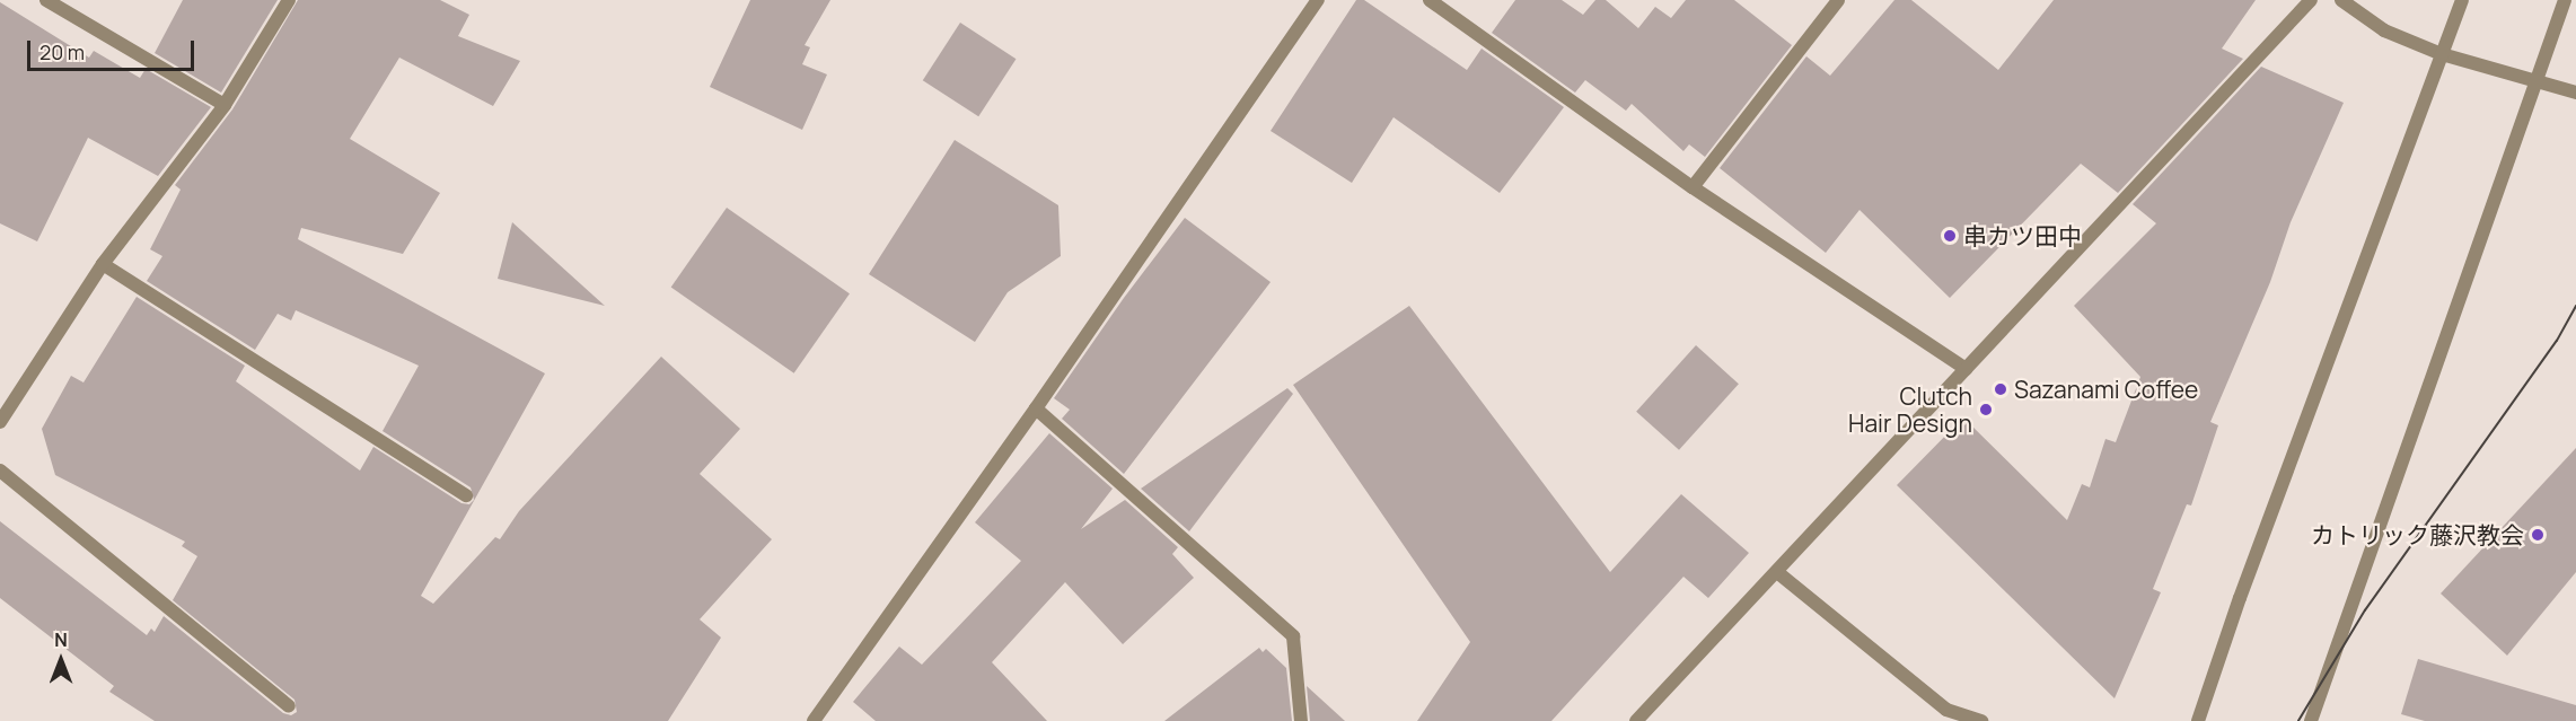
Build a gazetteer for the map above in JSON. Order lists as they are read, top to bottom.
{
  "places": [
    "串カツ田中",
    "Sazanami Coffee",
    "Clutch Hair Design",
    "カトリック藤沢教会"
  ],
  "scale_bar": "20 m",
  "north": "top"
}
